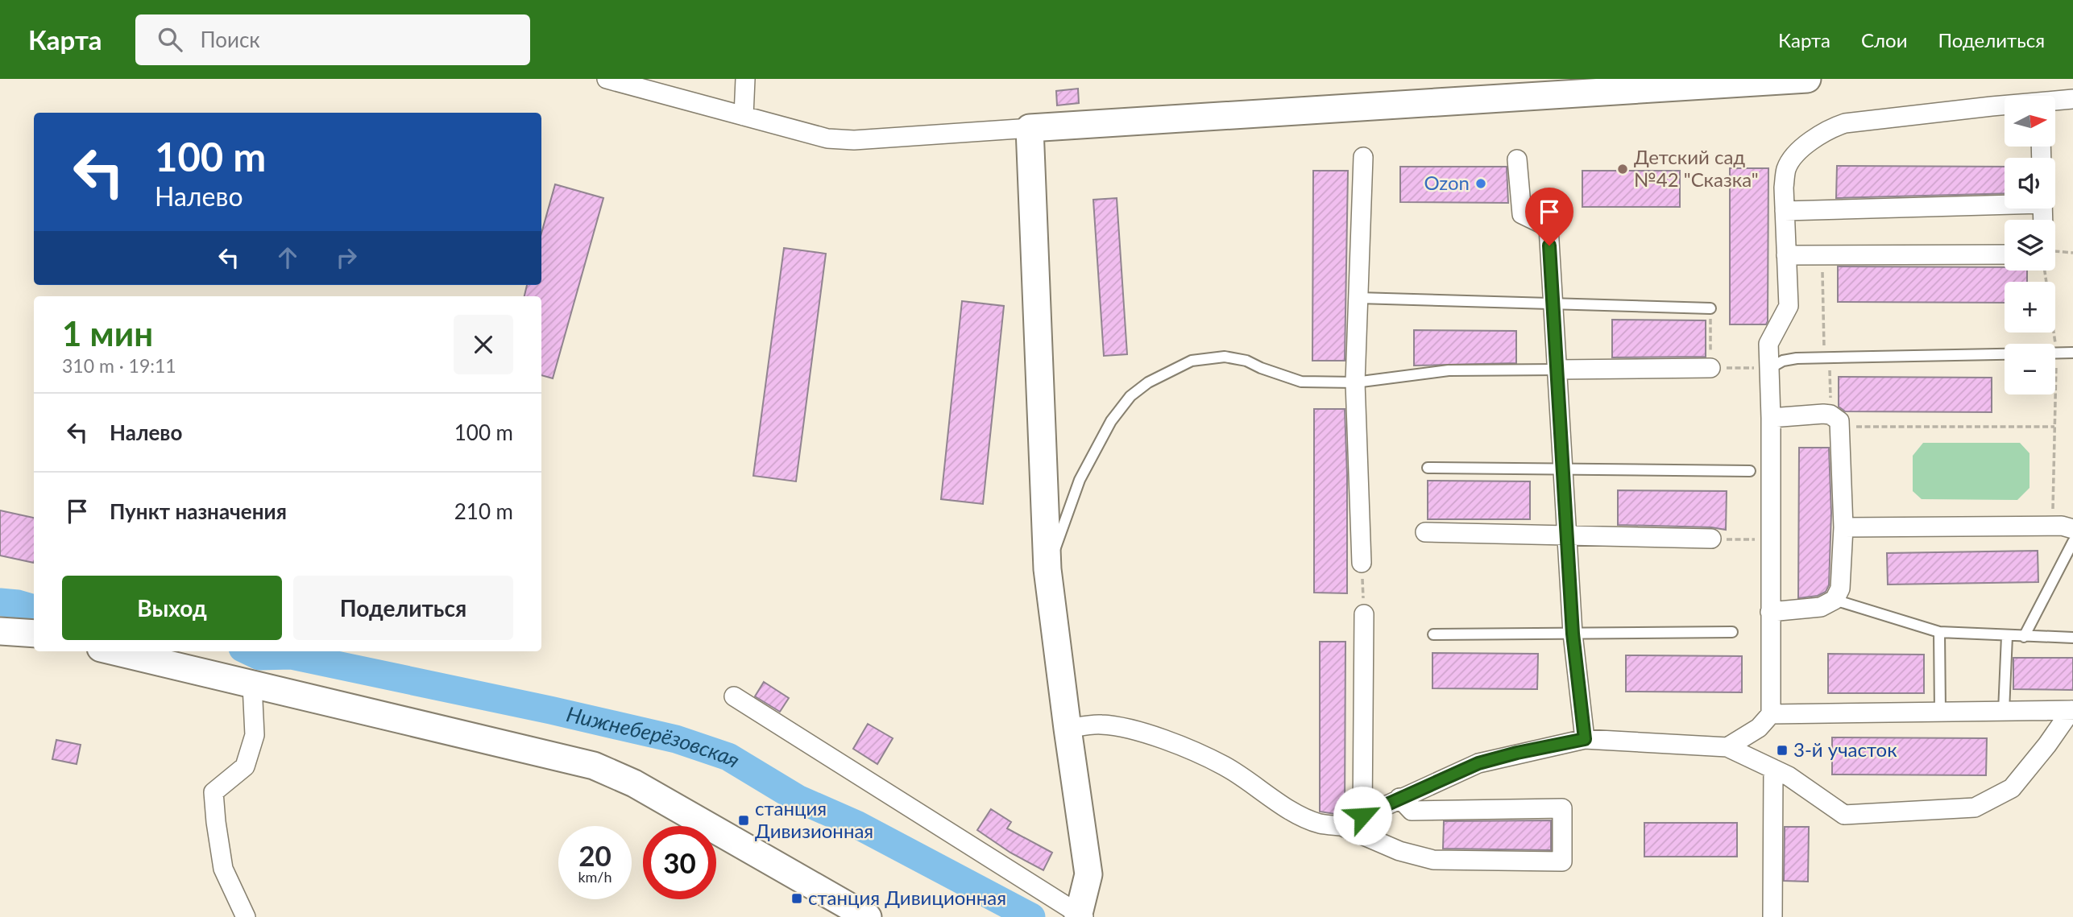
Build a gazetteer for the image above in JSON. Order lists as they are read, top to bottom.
{
  "water": ["Нижнеберёзовская"],
  "places": {
    "other": ["Детский сад №42 \"Сказка\"", "Ozon"],
    "transit": ["3-й участок", "станция Дивизионная", "станция Дивиционная"]
  },
  "north": "right",
  "page": {
    "header": "Карта",
    "search": "Поиск",
    "nav": ["Карта", "Слои", "Поделиться"],
    "map_buttons": ["+", "−"],
    "turn": ["100 m", "Налево"],
    "heading": ["1 мин", "310 m · 19:11"],
    "list": [
      {
        "name": "Налево",
        "value": "100 m"
      },
      {
        "name": "Пункт назначения",
        "value": "210 m"
      }
    ],
    "buttons": ["Выход", "Поделиться"],
    "speed": "20 km/h",
    "limit": "30"
  }
}
